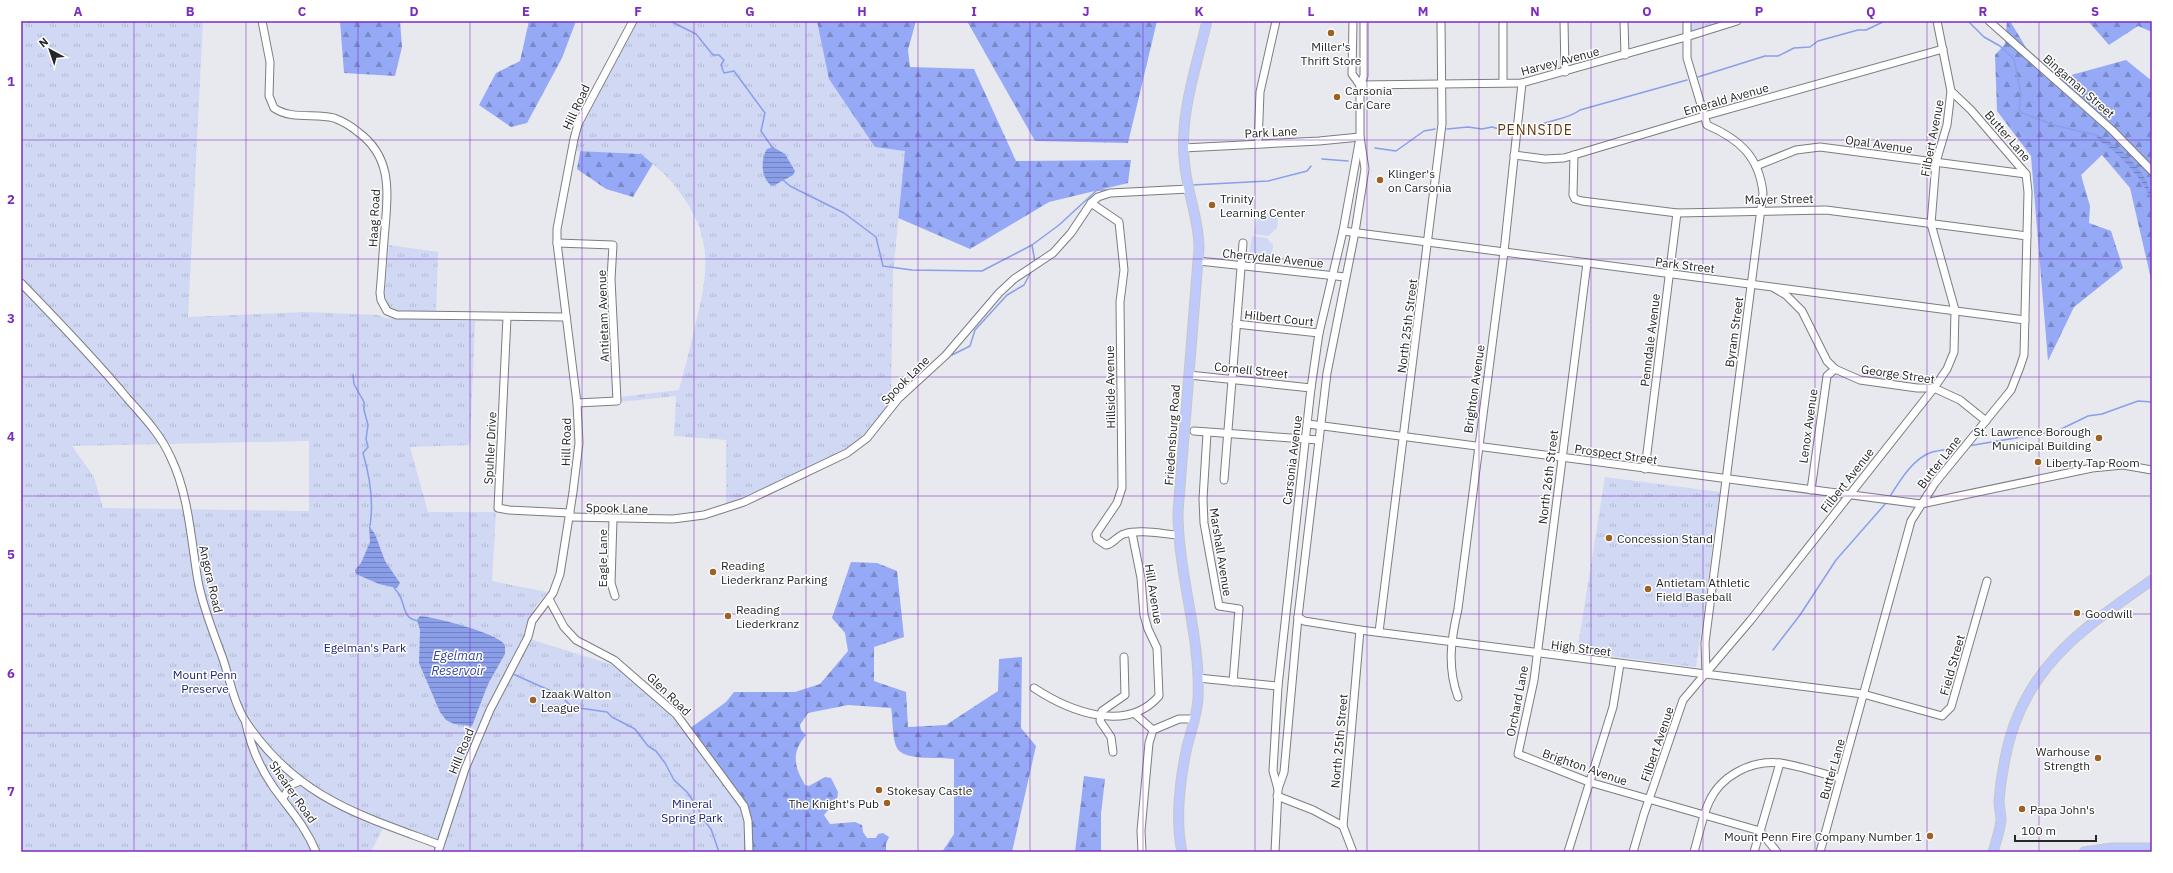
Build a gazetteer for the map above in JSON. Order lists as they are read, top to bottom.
{
  "streets": {
    "main road": ["Friedensburg Road"],
    "street": [
      "Harvey Avenue",
      "Bingaman Street",
      "Emerald Avenue",
      "Hill Road",
      "Park Lane",
      "Butter Lane",
      "Filbert Avenue",
      "Opal Avenue",
      "Mayer Street",
      "Haag Road",
      "Cherrydale Avenue",
      "Park Street",
      "Antietam Avenue",
      "Hilbert Court",
      "North 25th Street",
      "Byram Street",
      "Penndale Avenue",
      "Cornell Street",
      "George Street",
      "Spook Lane",
      "Hillside Avenue",
      "Brighton Avenue",
      "Lenox Avenue",
      "Spuhler Drive",
      "Prospect Street",
      "Carsonia Avenue",
      "North 26th Street",
      "Marshall Avenue",
      "Eagle Lane",
      "Angora Road",
      "Hill Avenue",
      "High Street",
      "Field Street",
      "Glen Road",
      "Orchard Lane",
      "Shearer Road"
    ]
  },
  "crossings": [
    ["Harvey Avenue", "North 25th Street"],
    ["Harvey Avenue", "Byram Street"],
    ["Harvey Avenue", "Brighton Avenue"],
    ["Harvey Avenue", "Carsonia Avenue"],
    ["Emerald Avenue", "Mayer Street"],
    ["Emerald Avenue", "Byram Street"],
    ["Emerald Avenue", "Brighton Avenue"],
    ["Hill Road", "Haag Road"],
    ["Hill Road", "Antietam Avenue"],
    ["Hill Road", "Spook Lane"],
    ["Hill Road", "Spuhler Drive"],
    ["Hill Road", "Angora Road"],
    ["Hill Road", "Glen Road"],
    ["Park Lane", "Friedensburg Road"],
    ["Park Lane", "Carsonia Avenue"],
    ["Butter Lane", "Filbert Avenue"],
    ["Butter Lane", "Opal Avenue"],
    ["Butter Lane", "Mayer Street"],
    ["Butter Lane", "Park Street"],
    ["Butter Lane", "George Street"],
    ["Butter Lane", "Prospect Street"],
    ["Butter Lane", "High Street"],
    ["Filbert Avenue", "Opal Avenue"],
    ["Filbert Avenue", "Mayer Street"],
    ["Filbert Avenue", "Park Street"],
    ["Filbert Avenue", "Byram Street"],
    ["Filbert Avenue", "George Street"],
    ["Filbert Avenue", "Brighton Avenue"],
    ["Filbert Avenue", "Prospect Street"],
    ["Filbert Avenue", "High Street"],
    ["Opal Avenue", "Byram Street"],
    ["Mayer Street", "Byram Street"],
    ["Mayer Street", "Penndale Avenue"],
    ["Haag Road", "Spuhler Drive"],
    ["Cherrydale Avenue", "Friedensburg Road"],
    ["Cherrydale Avenue", "Carsonia Avenue"],
    ["Park Street", "North 25th Street"],
    ["Park Street", "Byram Street"],
    ["Park Street", "Penndale Avenue"],
    ["Park Street", "George Street"],
    ["Park Street", "Brighton Avenue"],
    ["Park Street", "Carsonia Avenue"],
    ["Park Street", "North 26th Street"],
    ["Hilbert Court", "Carsonia Avenue"],
    ["North 25th Street", "Prospect Street"],
    ["North 25th Street", "High Street"],
    ["Byram Street", "Prospect Street"],
    ["Byram Street", "High Street"],
    ["Penndale Avenue", "Prospect Street"],
    ["Cornell Street", "Friedensburg Road"],
    ["Cornell Street", "Carsonia Avenue"],
    ["George Street", "Lenox Avenue"],
    ["Spook Lane", "Hillside Avenue"],
    ["Spook Lane", "Friedensburg Road"],
    ["Spook Lane", "Spuhler Drive"],
    ["Spook Lane", "Eagle Lane"],
    ["Hillside Avenue", "Hill Avenue"],
    ["Brighton Avenue", "Prospect Street"],
    ["Brighton Avenue", "High Street"],
    ["Brighton Avenue", "Orchard Lane"],
    ["Lenox Avenue", "Prospect Street"],
    ["Prospect Street", "Carsonia Avenue"],
    ["Prospect Street", "North 26th Street"],
    ["Carsonia Avenue", "High Street"],
    ["North 26th Street", "High Street"],
    ["North 26th Street", "Orchard Lane"],
    ["Angora Road", "Shearer Road"],
    ["High Street", "Field Street"],
    ["High Street", "Orchard Lane"]
  ],
  "districts": ["PENNSIDE"],
  "water": ["Egelman Reservoir"],
  "parks": ["Egelman's Park", "Mount Penn Preserve", "Mineral Spring Park"],
  "places": [
    "Miller's Thrift Store",
    "Carsonia Car Care",
    "Klinger's on Carsonia",
    "Trinity Learning Center",
    "St. Lawrence Borough Municipal Building",
    "Liberty Tap Room",
    "Concession Stand",
    "Reading Liederkranz Parking",
    "Antietam Athletic Field Baseball",
    "Goodwill",
    "Reading Liederkranz",
    "Izaak Walton League",
    "Warhouse Strength",
    "Stokesay Castle",
    "The Knight's Pub",
    "Papa John's",
    "Mount Penn Fire Company Number 1"
  ],
  "scale_bar": "100 m",
  "north": "top left",
  "grid": {
    "columns": [
      "A",
      "B",
      "C",
      "D",
      "E",
      "F",
      "G",
      "H",
      "I",
      "J",
      "K",
      "L",
      "M",
      "N",
      "O",
      "P",
      "Q",
      "R",
      "S"
    ],
    "rows": [
      "1",
      "2",
      "3",
      "4",
      "5",
      "6",
      "7"
    ]
  }
}
